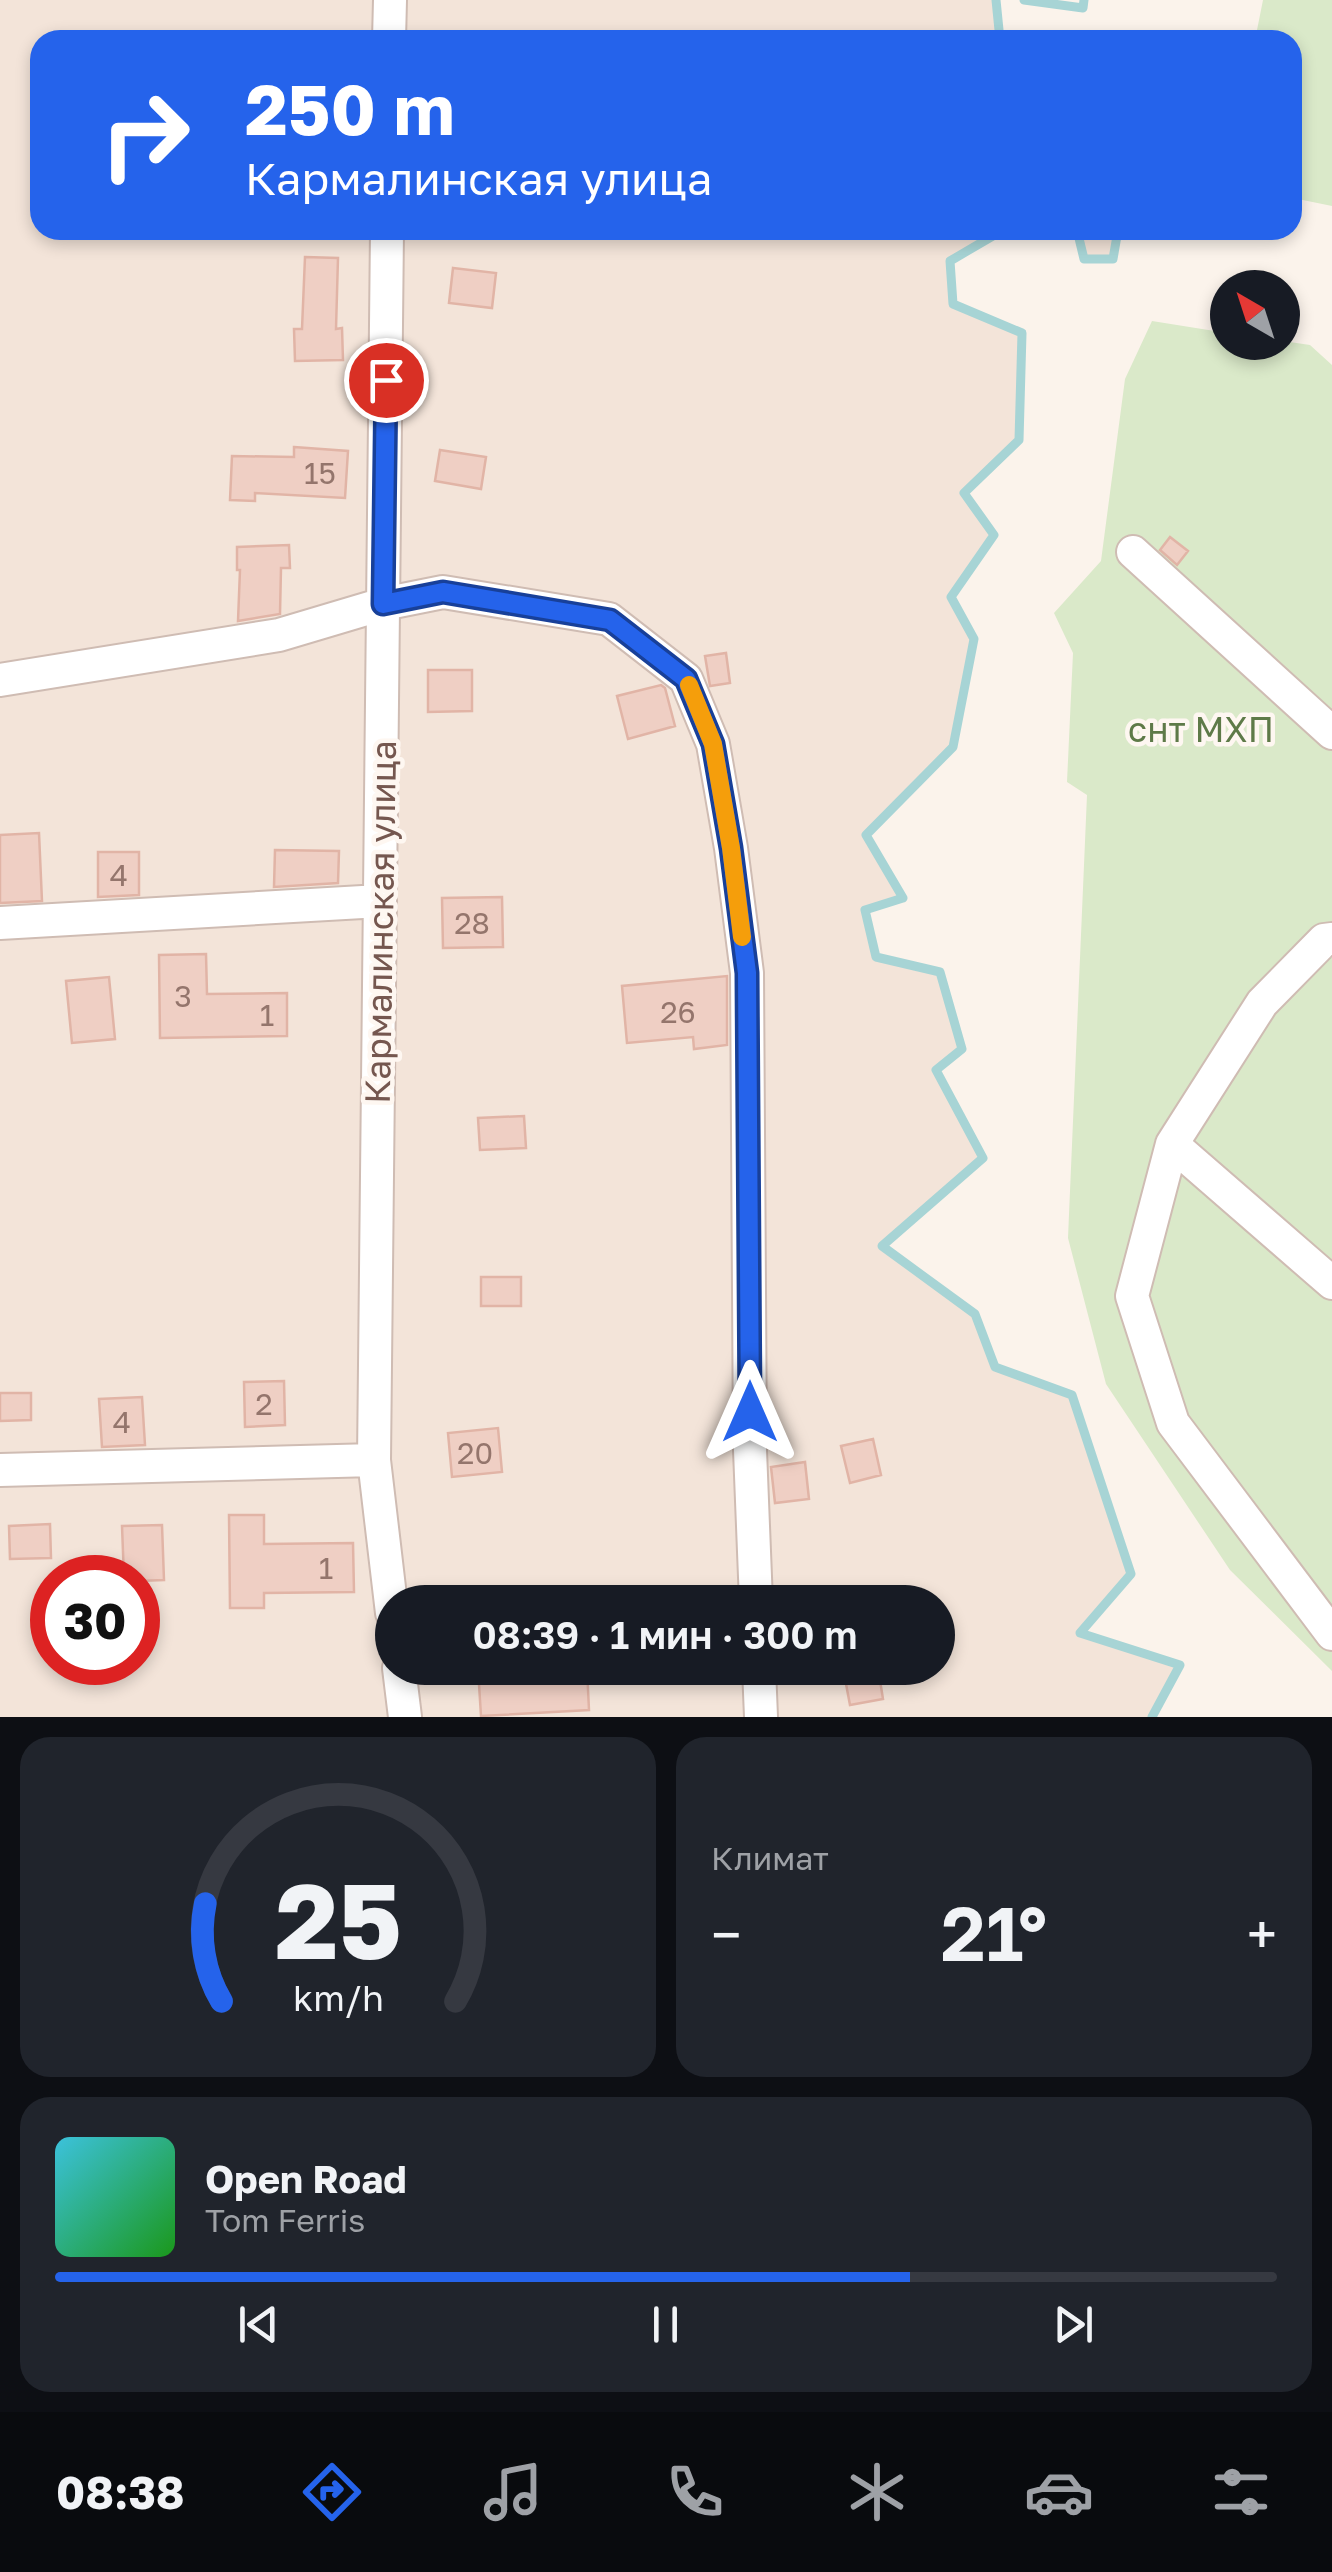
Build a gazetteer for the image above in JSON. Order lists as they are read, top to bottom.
{
  "streets": {
    "street": ["Кармалинская улица"]
  },
  "parks": ["снт МХП"],
  "house_numbers": [
    "15",
    "4",
    "28",
    "3",
    "26",
    "1",
    "2",
    "4",
    "20",
    "1"
  ],
  "north": "top left",
  "page": {
    "turn": ["250 m", "Кармалинская улица"],
    "limit": "30",
    "trip": "08:39 · 1 мин · 300 m",
    "tile": "Климат",
    "heat": ["−", "21°", "+"],
    "song": ["Open Road", "Tom Ferris"],
    "tabs": "08:38",
    "gauge": ["25", "km/h"]
  }
}
